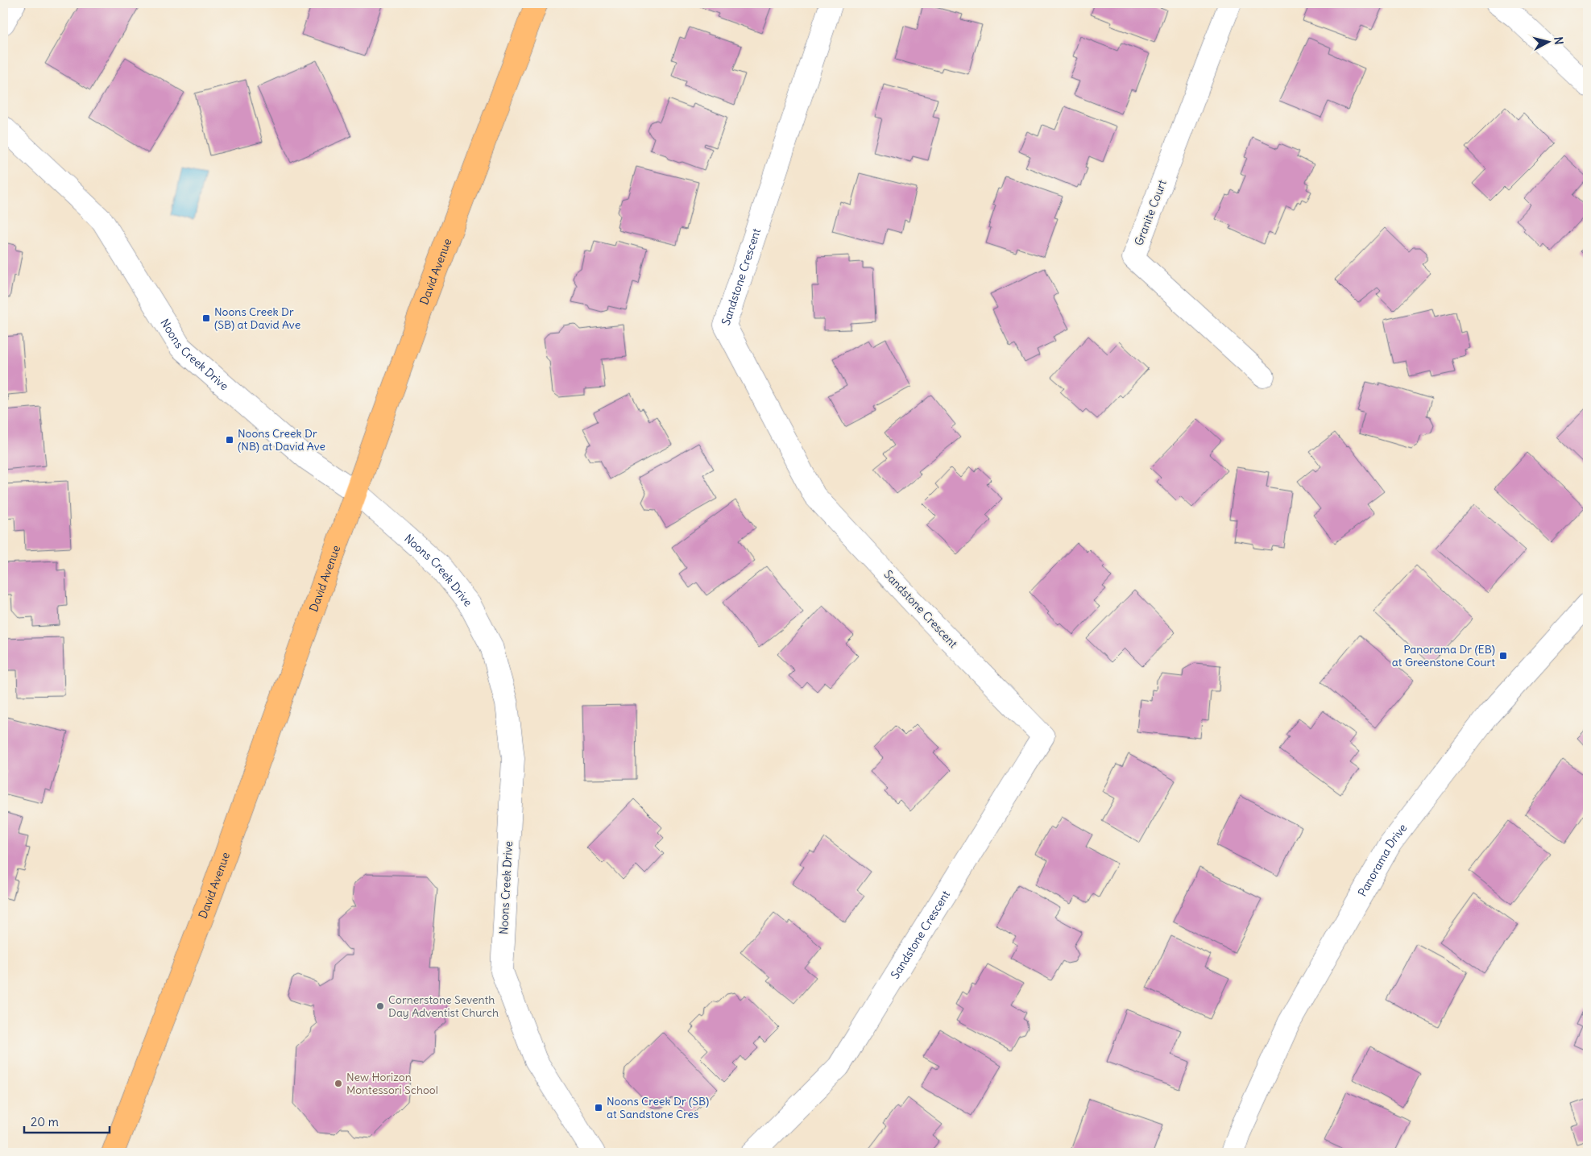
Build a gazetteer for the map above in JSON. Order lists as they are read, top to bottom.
{
  "streets": {
    "main road": ["David Avenue"],
    "street": [
      "Granite Court",
      "Sandstone Crescent",
      "Noons Creek Drive",
      "Panorama Drive"
    ]
  },
  "crossings": [
    ["David Avenue", "Noons Creek Drive"]
  ],
  "places": {
    "transit": [
      "Noons Creek Dr (SB) at David Ave",
      "Noons Creek Dr (NB) at David Ave",
      "Panorama Dr (EB) at Greenstone Court",
      "Noons Creek Dr (SB) at Sandstone Cres"
    ],
    "other": ["Cornerstone Seventh Day Adventist Church", "New Horizon Montessori School"]
  },
  "scale_bar": "20 m",
  "north": "right"
}
